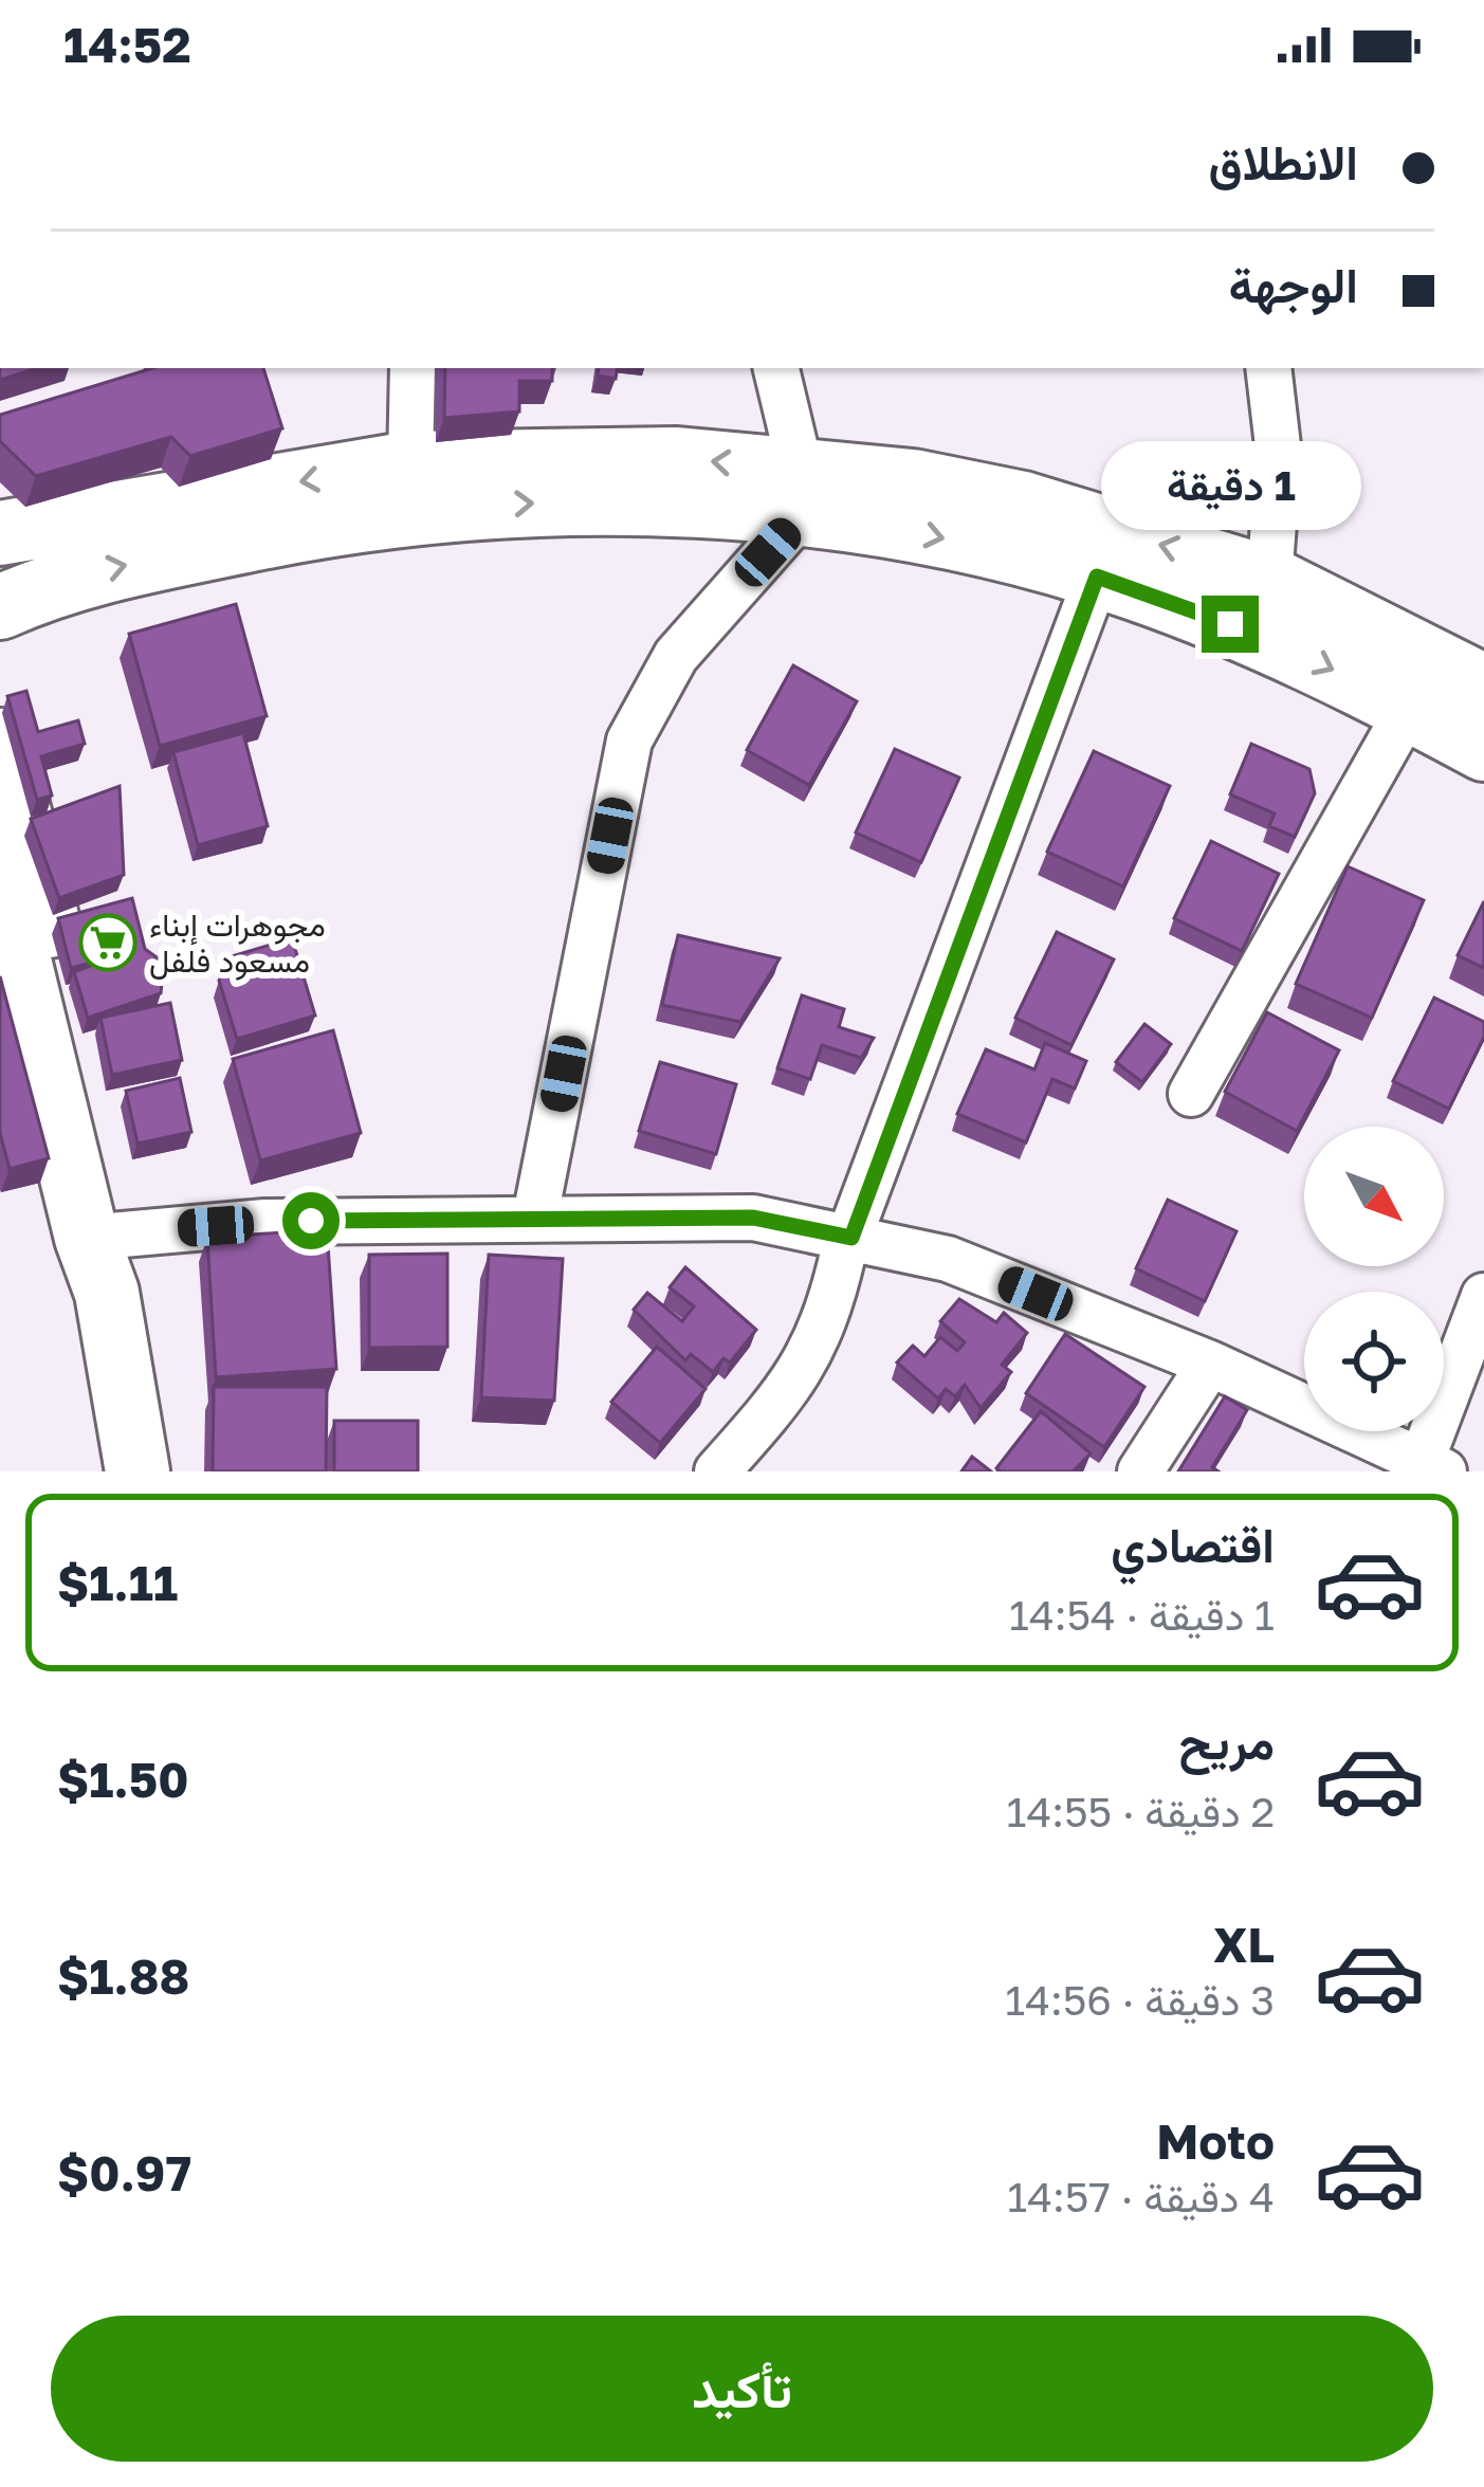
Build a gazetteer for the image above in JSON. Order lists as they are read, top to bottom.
{
  "places": {
    "supermarket": ["مجوهرات إبناء مسعود فلفل"]
  },
  "north": "bottom right",
  "page": {
    "status": "14:52",
    "banner": ["الانطلاق", "الوجهة"],
    "bubble": "1 دقيقة",
    "list": [
      {
        "name": "اقتصادي",
        "note": "1 دقيقة · 14:54",
        "value": "$1.11"
      },
      {
        "name": "مريح",
        "note": "2 دقيقة · 14:55",
        "value": "$1.50"
      },
      {
        "name": "XL",
        "note": "3 دقيقة · 14:56",
        "value": "$1.88"
      },
      {
        "name": "Moto",
        "note": "4 دقيقة · 14:57",
        "value": "$0.97"
      }
    ],
    "buttons": "تأكيد"
  }
}
